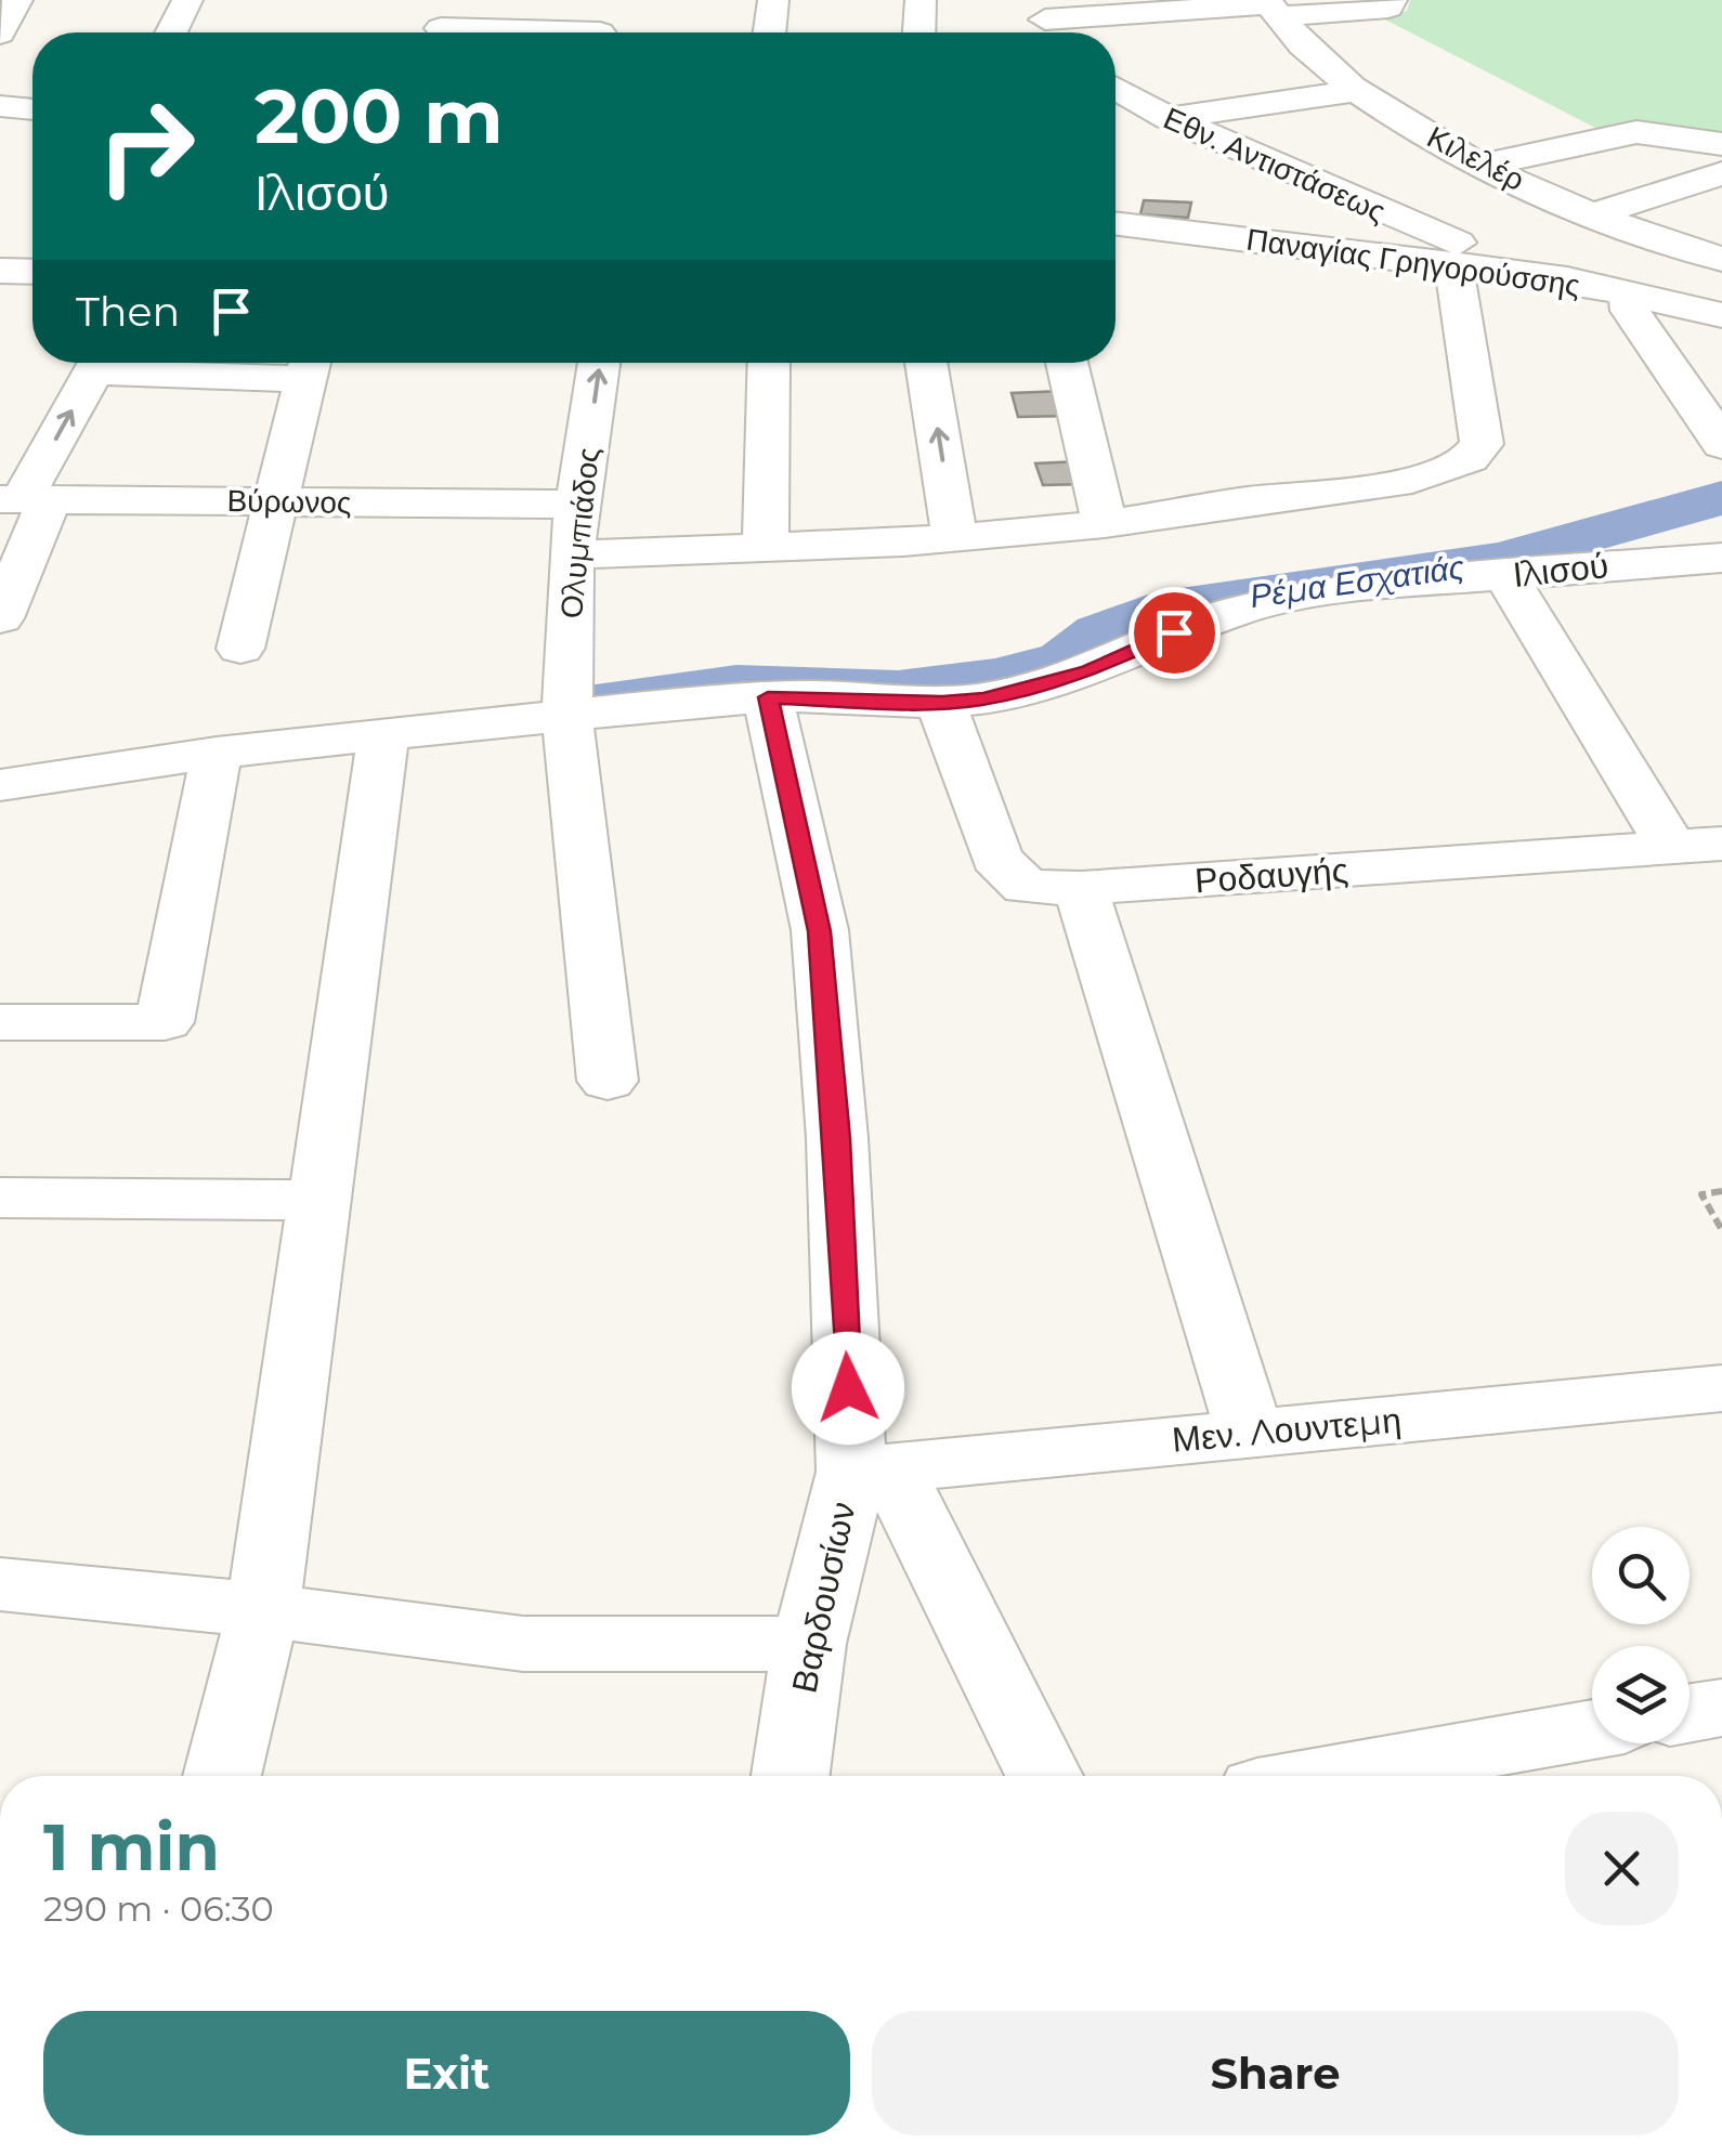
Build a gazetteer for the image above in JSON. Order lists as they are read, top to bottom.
{
  "streets": {
    "street": [
      "Κιλελέρ",
      "Εθν. Αντιστάσεως",
      "Παναγίας Γρηγορούσσης",
      "Βύρωνος",
      "Ολυμπιάδος",
      "Ιλισού",
      "Ροδαυγής",
      "Μεν. Λουντεμη",
      "Βαρδουσίων"
    ]
  },
  "crossings": [
    ["Κιλελέρ", "Παναγίας Γρηγορούσσης"],
    ["Εθν. Αντιστάσεως", "Παναγίας Γρηγορούσσης"],
    ["Βύρωνος", "Ολυμπιάδος"],
    ["Ολυμπιάδος", "Ιλισού"],
    ["Ιλισού", "Ροδαυγής"],
    ["Ιλισού", "Βαρδουσίων"],
    ["Μεν. Λουντεμη", "Βαρδουσίων"]
  ],
  "water": ["Ρέμα Εσχατιάς"],
  "page": {
    "turn": ["200 m", "Ιλισού"],
    "then": "Then",
    "heading": ["1 min", "290 m · 06:30"],
    "buttons": ["Exit", "Share"]
  }
}
